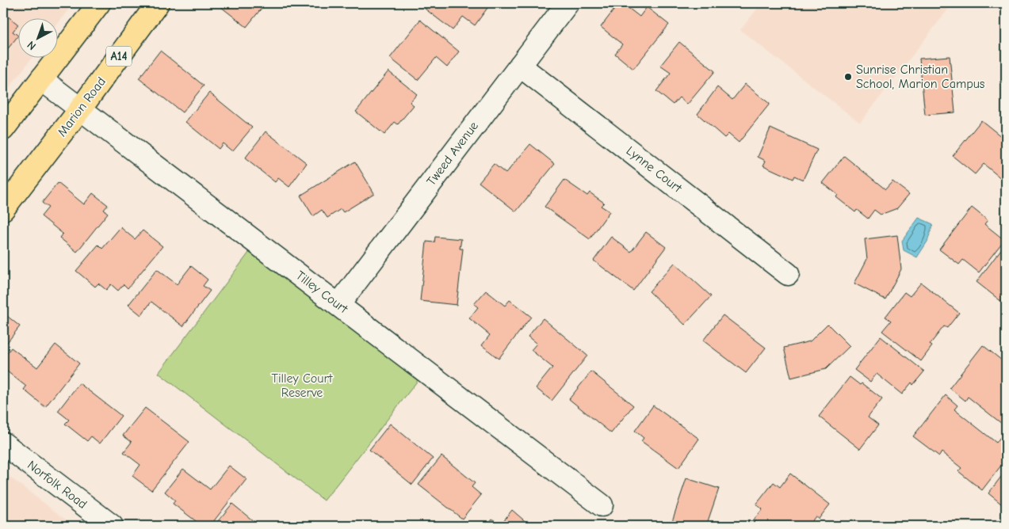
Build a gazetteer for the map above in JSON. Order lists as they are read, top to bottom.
{
  "streets": {
    "main road": ["A14", "Marion Road"],
    "street": [
      "Tweed Avenue",
      "Lynne Court",
      "Tilley Court",
      "Norfolk Road"
    ]
  },
  "crossings": [
    ["Marion Road", "Tilley Court"],
    ["Tweed Avenue", "Lynne Court"],
    ["Tweed Avenue", "Tilley Court"]
  ],
  "parks": ["Tilley Court Reserve"],
  "places": ["Sunrise Christian School, Marion Campus"],
  "north": "bottom left"
}
